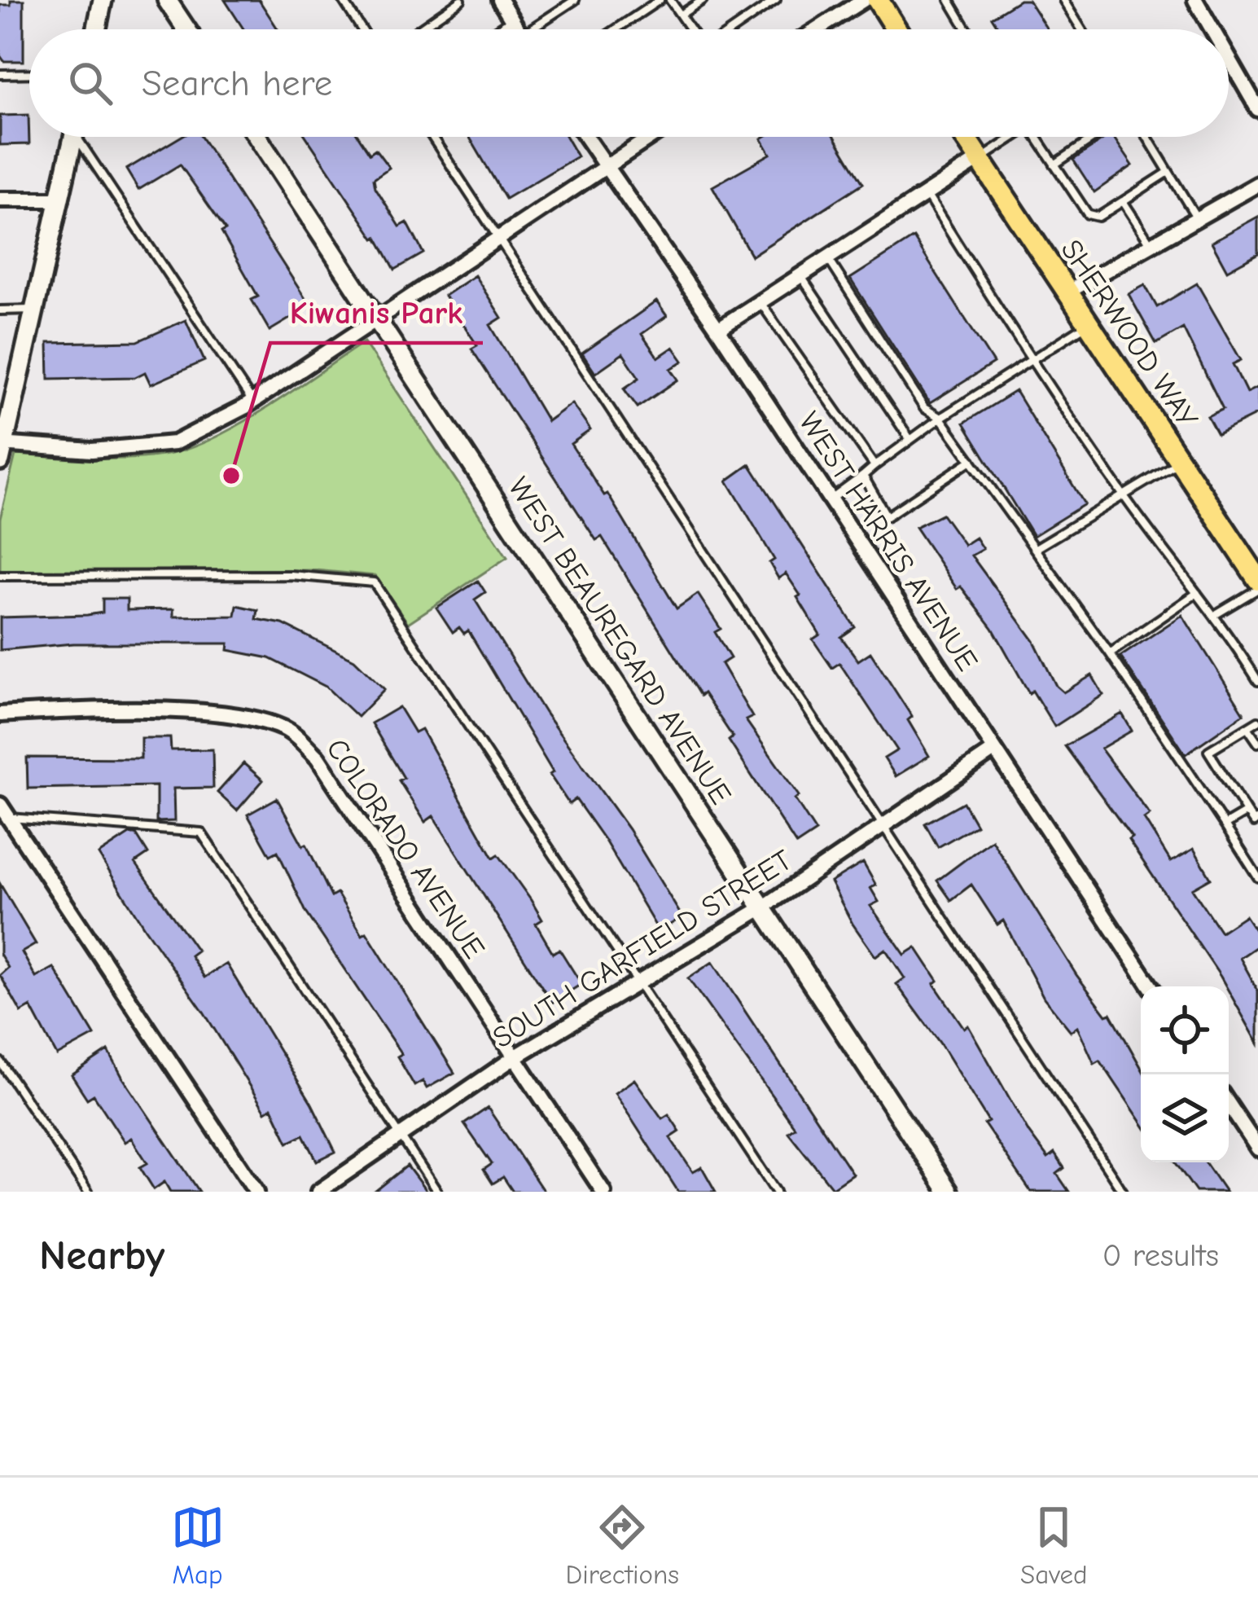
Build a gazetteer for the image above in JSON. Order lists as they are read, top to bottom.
{
  "streets": {
    "main road": ["SHERWOOD WAY"],
    "street": [
      "WEST HARRIS AVENUE",
      "WEST BEAUREGARD AVENUE",
      "COLORADO AVENUE",
      "SOUTH GARFIELD STREET"
    ]
  },
  "crossings": [
    ["WEST HARRIS AVENUE", "SOUTH GARFIELD STREET"],
    ["WEST BEAUREGARD AVENUE", "SOUTH GARFIELD STREET"],
    ["COLORADO AVENUE", "SOUTH GARFIELD STREET"]
  ],
  "places": ["Kiwanis Park"],
  "page": {
    "search": "Search here",
    "heading": ["Nearby", "0 results"],
    "nav": ["Map", "Directions", "Saved"]
  }
}
